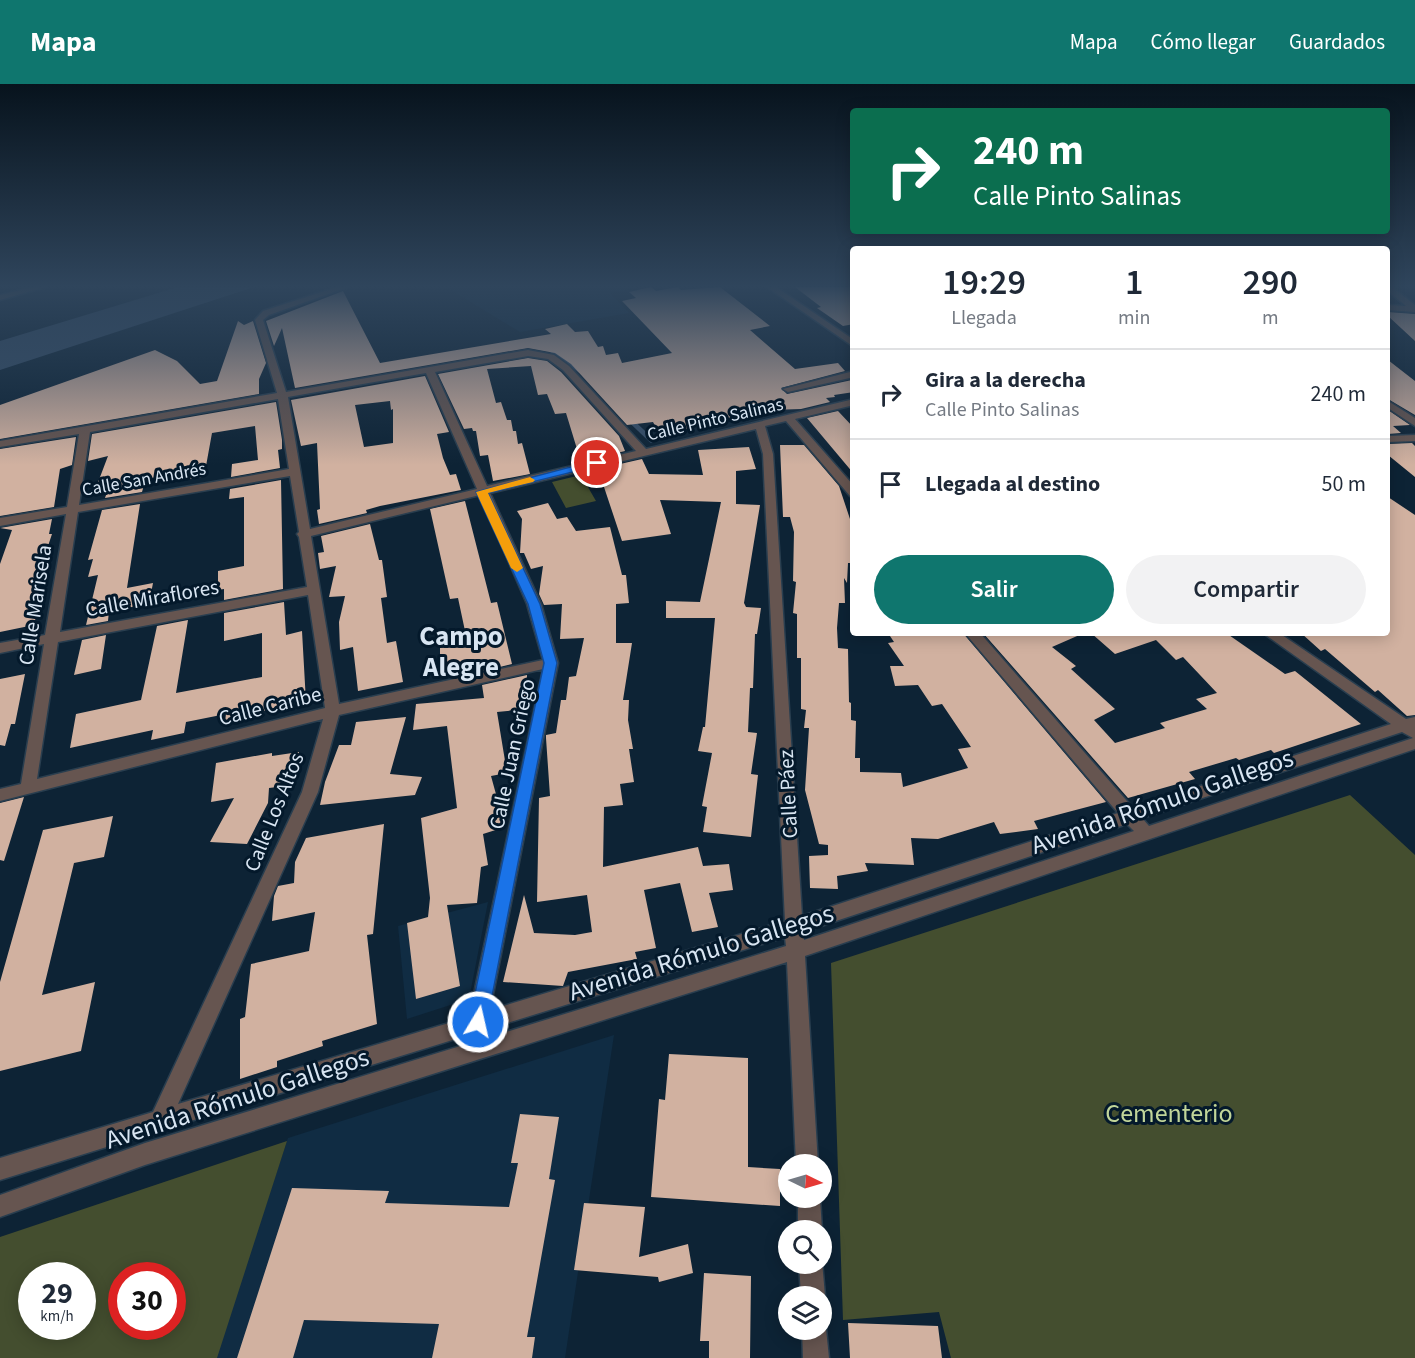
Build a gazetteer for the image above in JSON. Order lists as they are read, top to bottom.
{
  "streets": {
    "street": [
      "Calle Pinto Salinas",
      "Calle San Andrés",
      "Calle Miraflores",
      "Calle Marisela",
      "Calle Caribe",
      "Calle Juan Griego",
      "Calle Páez",
      "Avenida Rómulo Gallegos",
      "Calle Los Altos"
    ]
  },
  "crossings": [
    ["Calle Pinto Salinas", "Calle Juan Griego"],
    ["Calle Pinto Salinas", "Calle Páez"],
    ["Calle Pinto Salinas", "Calle Los Altos"],
    ["Calle San Andrés", "Calle Marisela"],
    ["Calle San Andrés", "Calle Los Altos"],
    ["Calle Miraflores", "Calle Marisela"],
    ["Calle Miraflores", "Calle Los Altos"],
    ["Calle Marisela", "Calle Caribe"],
    ["Calle Caribe", "Calle Juan Griego"],
    ["Calle Caribe", "Calle Los Altos"],
    ["Calle Juan Griego", "Avenida Rómulo Gallegos"],
    ["Calle Páez", "Avenida Rómulo Gallegos"],
    ["Avenida Rómulo Gallegos", "Calle Los Altos"]
  ],
  "districts": ["Campo Alegre"],
  "parks": ["Cementerio"],
  "north": "right",
  "page": {
    "header": "Mapa",
    "nav": ["Mapa", "Cómo llegar", "Guardados"],
    "turn": ["240 m", "Calle Pinto Salinas"],
    "eta": [
      "19:29",
      "Llegada",
      "1",
      "min",
      "290",
      "m"
    ],
    "list": [
      {
        "name": "Gira a la derecha",
        "note": "Calle Pinto Salinas",
        "value": "240 m"
      },
      {
        "name": "Llegada al destino",
        "value": "50 m"
      }
    ],
    "buttons": ["Salir", "Compartir"],
    "speed": "29 km/h",
    "limit": "30"
  }
}
